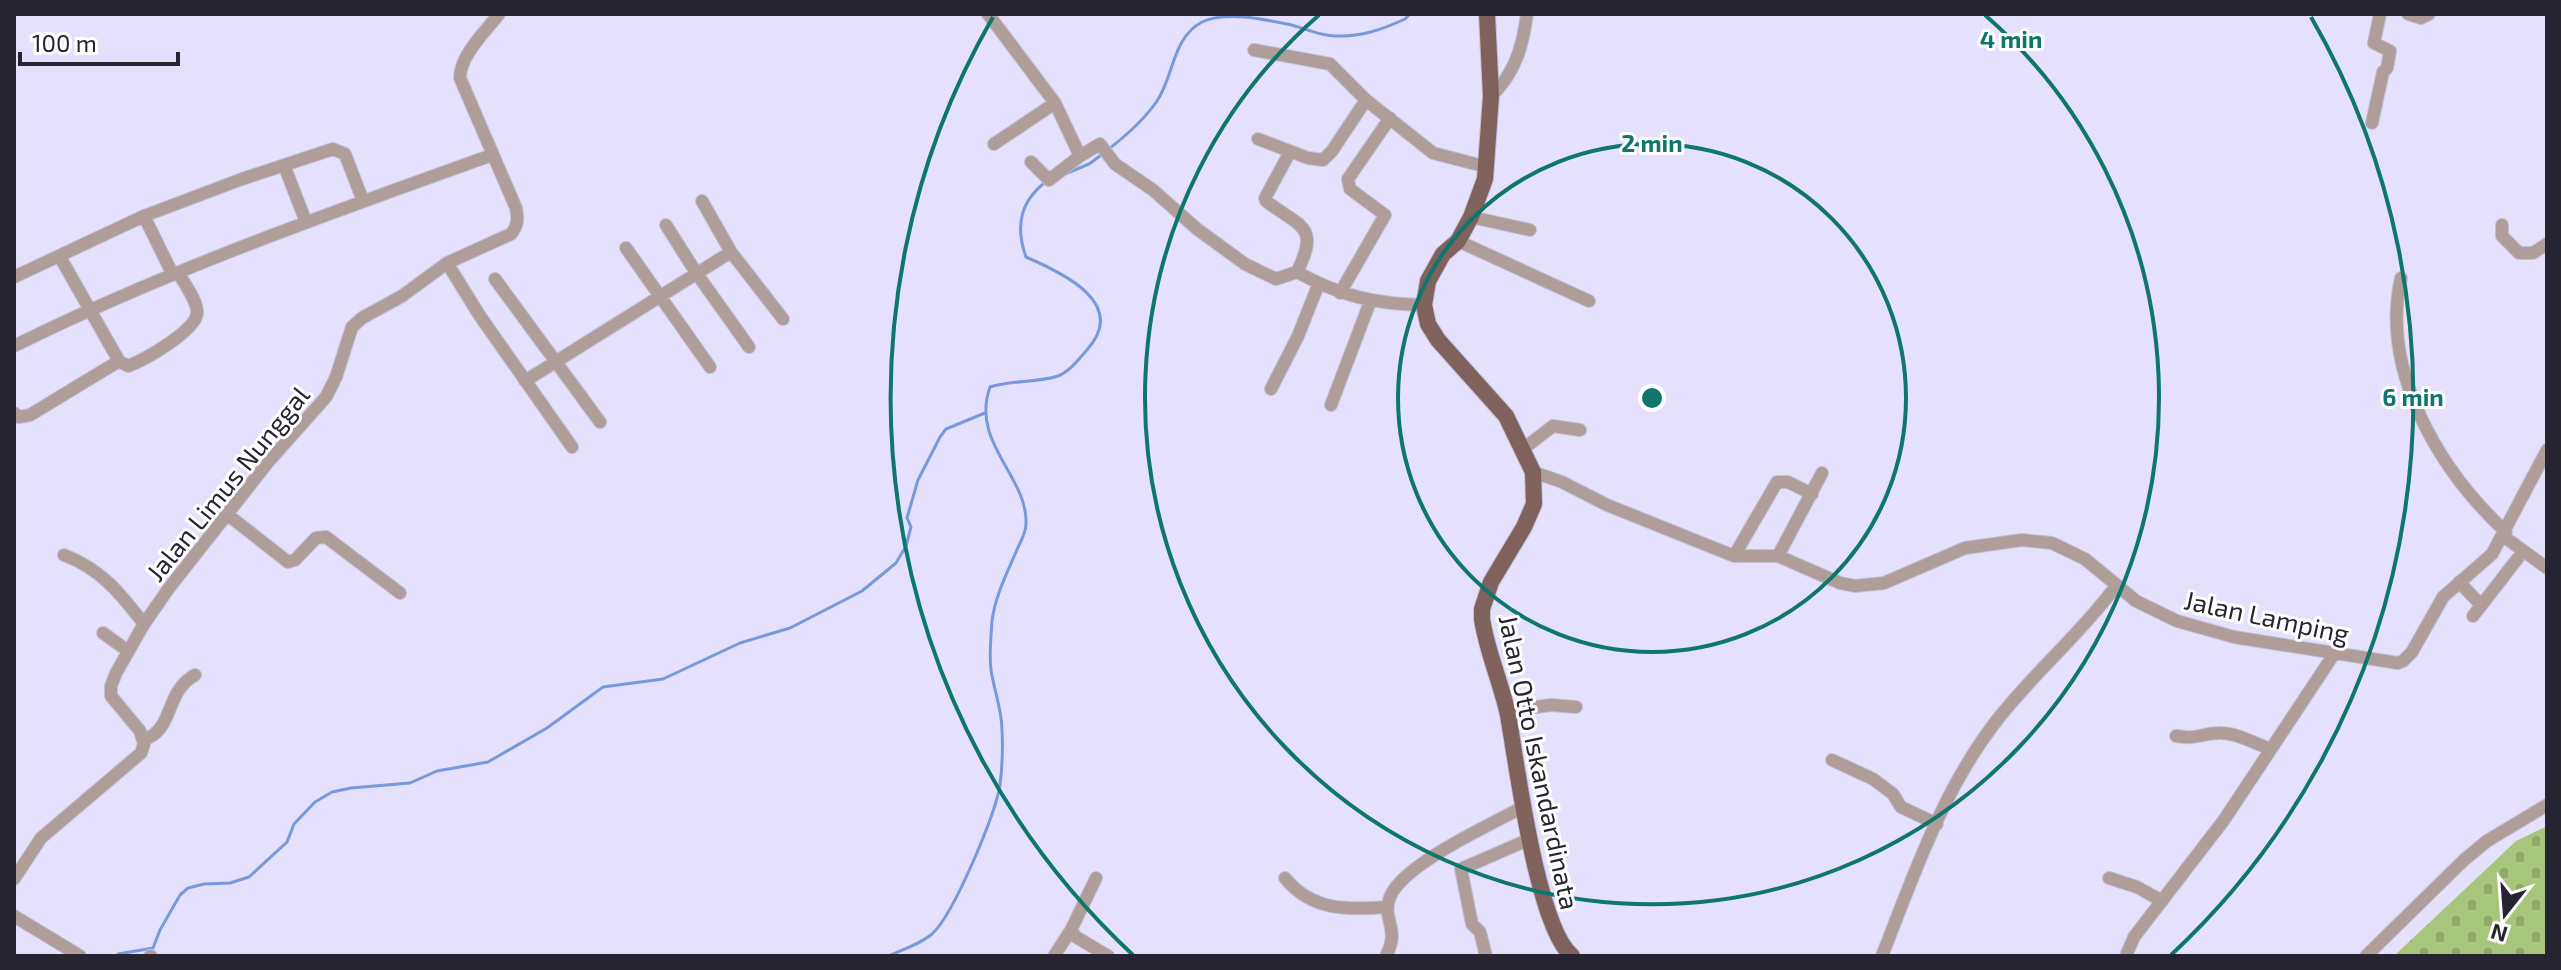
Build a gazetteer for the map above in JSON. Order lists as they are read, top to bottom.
{
  "streets": {
    "main road": ["Jalan Otto Iskandardinata"],
    "street": ["Jalan Limus Nunggal", "Jalan Lamping"]
  },
  "crossings": [
    ["Jalan Lamping", "Jalan Otto Iskandardinata"]
  ],
  "scale_bar": "100 m",
  "north": "bottom",
  "rings": ["4 min", "2 min", "6 min"]
}
